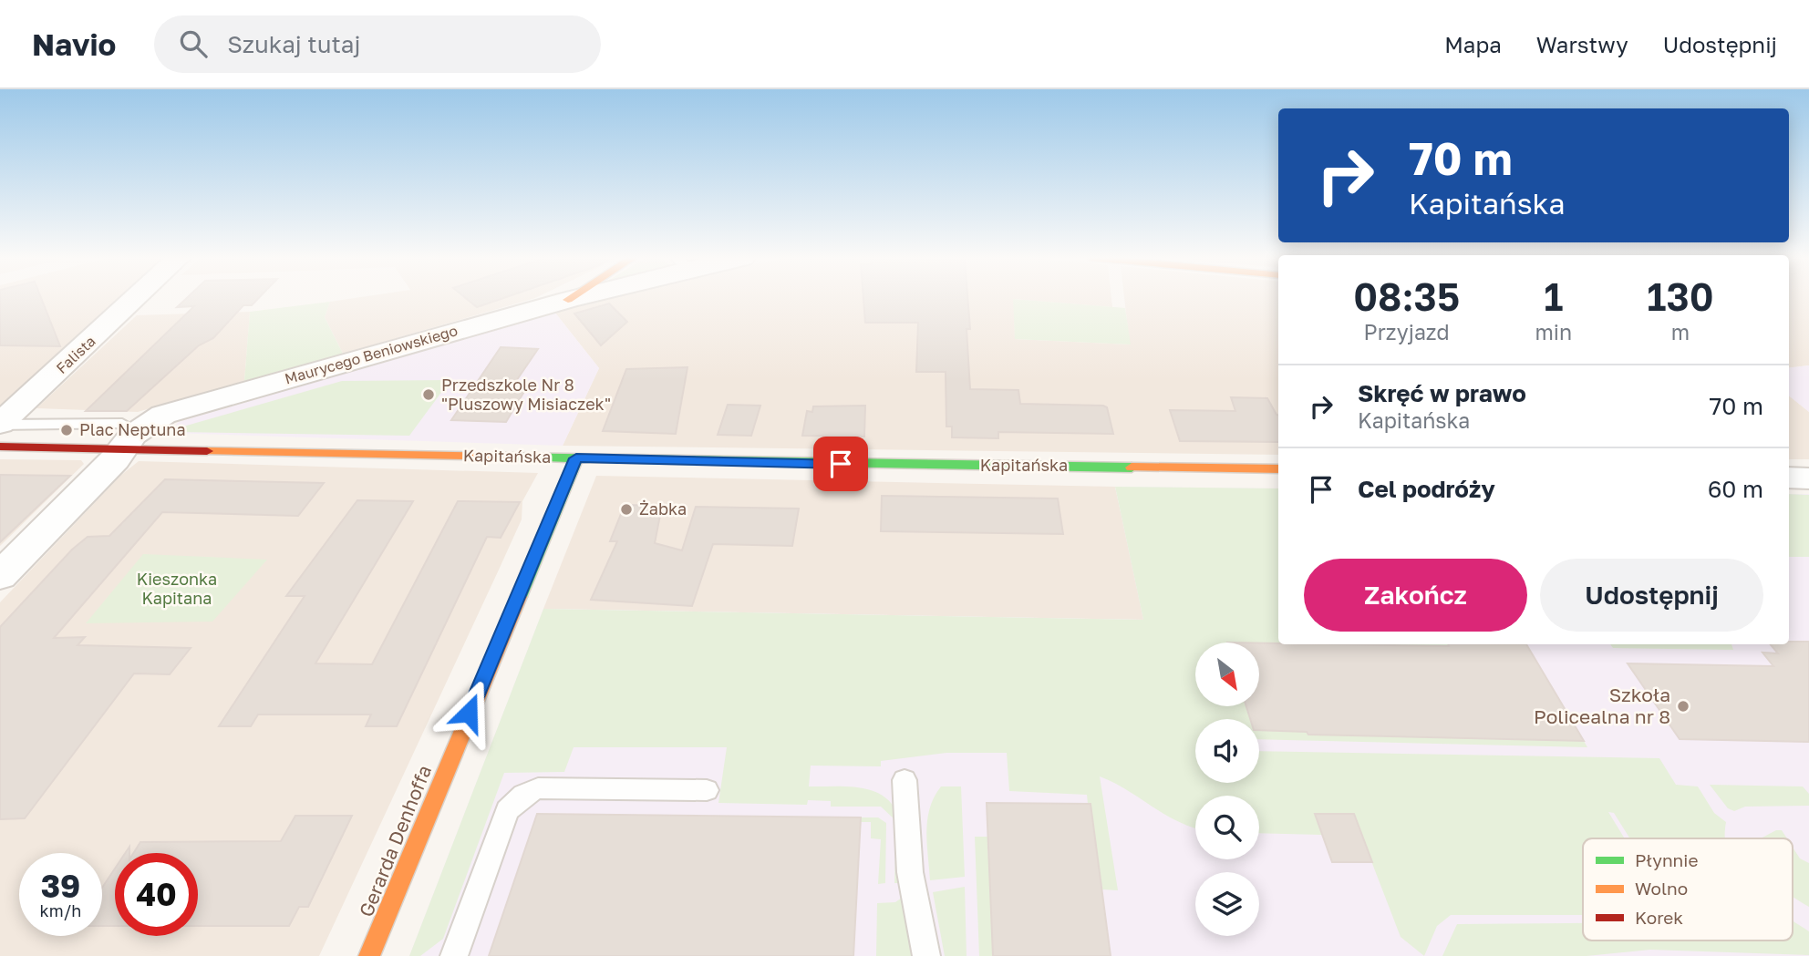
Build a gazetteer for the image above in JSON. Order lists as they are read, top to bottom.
{
  "streets": {
    "street": [
      "Falista",
      "Maurycego Beniowskiego",
      "Kapitańska",
      "Gerarda Denhoffa"
    ]
  },
  "crossings": [
    ["Maurycego Beniowskiego", "Kapitańska"],
    ["Kapitańska", "Gerarda Denhoffa"]
  ],
  "parks": ["Kieszonka Kapitana"],
  "places": [
    "Przedszkole Nr 8 \"Pluszowy Misiaczek\"",
    "Plac Neptuna",
    "Żabka",
    "Szkoła Policealna nr 8"
  ],
  "legend": ["Płynnie", "Wolno", "Korek"],
  "north": "bottom right",
  "page": {
    "header": "Navio",
    "search": "Szukaj tutaj",
    "nav": ["Mapa", "Warstwy", "Udostępnij"],
    "turn": ["70 m", "Kapitańska"],
    "eta": [
      "08:35",
      "Przyjazd",
      "1",
      "min",
      "130",
      "m"
    ],
    "list": [
      {
        "name": "Skręć w prawo",
        "note": "Kapitańska",
        "value": "70 m"
      },
      {
        "name": "Cel podróży",
        "value": "60 m"
      }
    ],
    "buttons": ["Zakończ", "Udostępnij"],
    "speed": "39 km/h",
    "limit": "40"
  }
}
